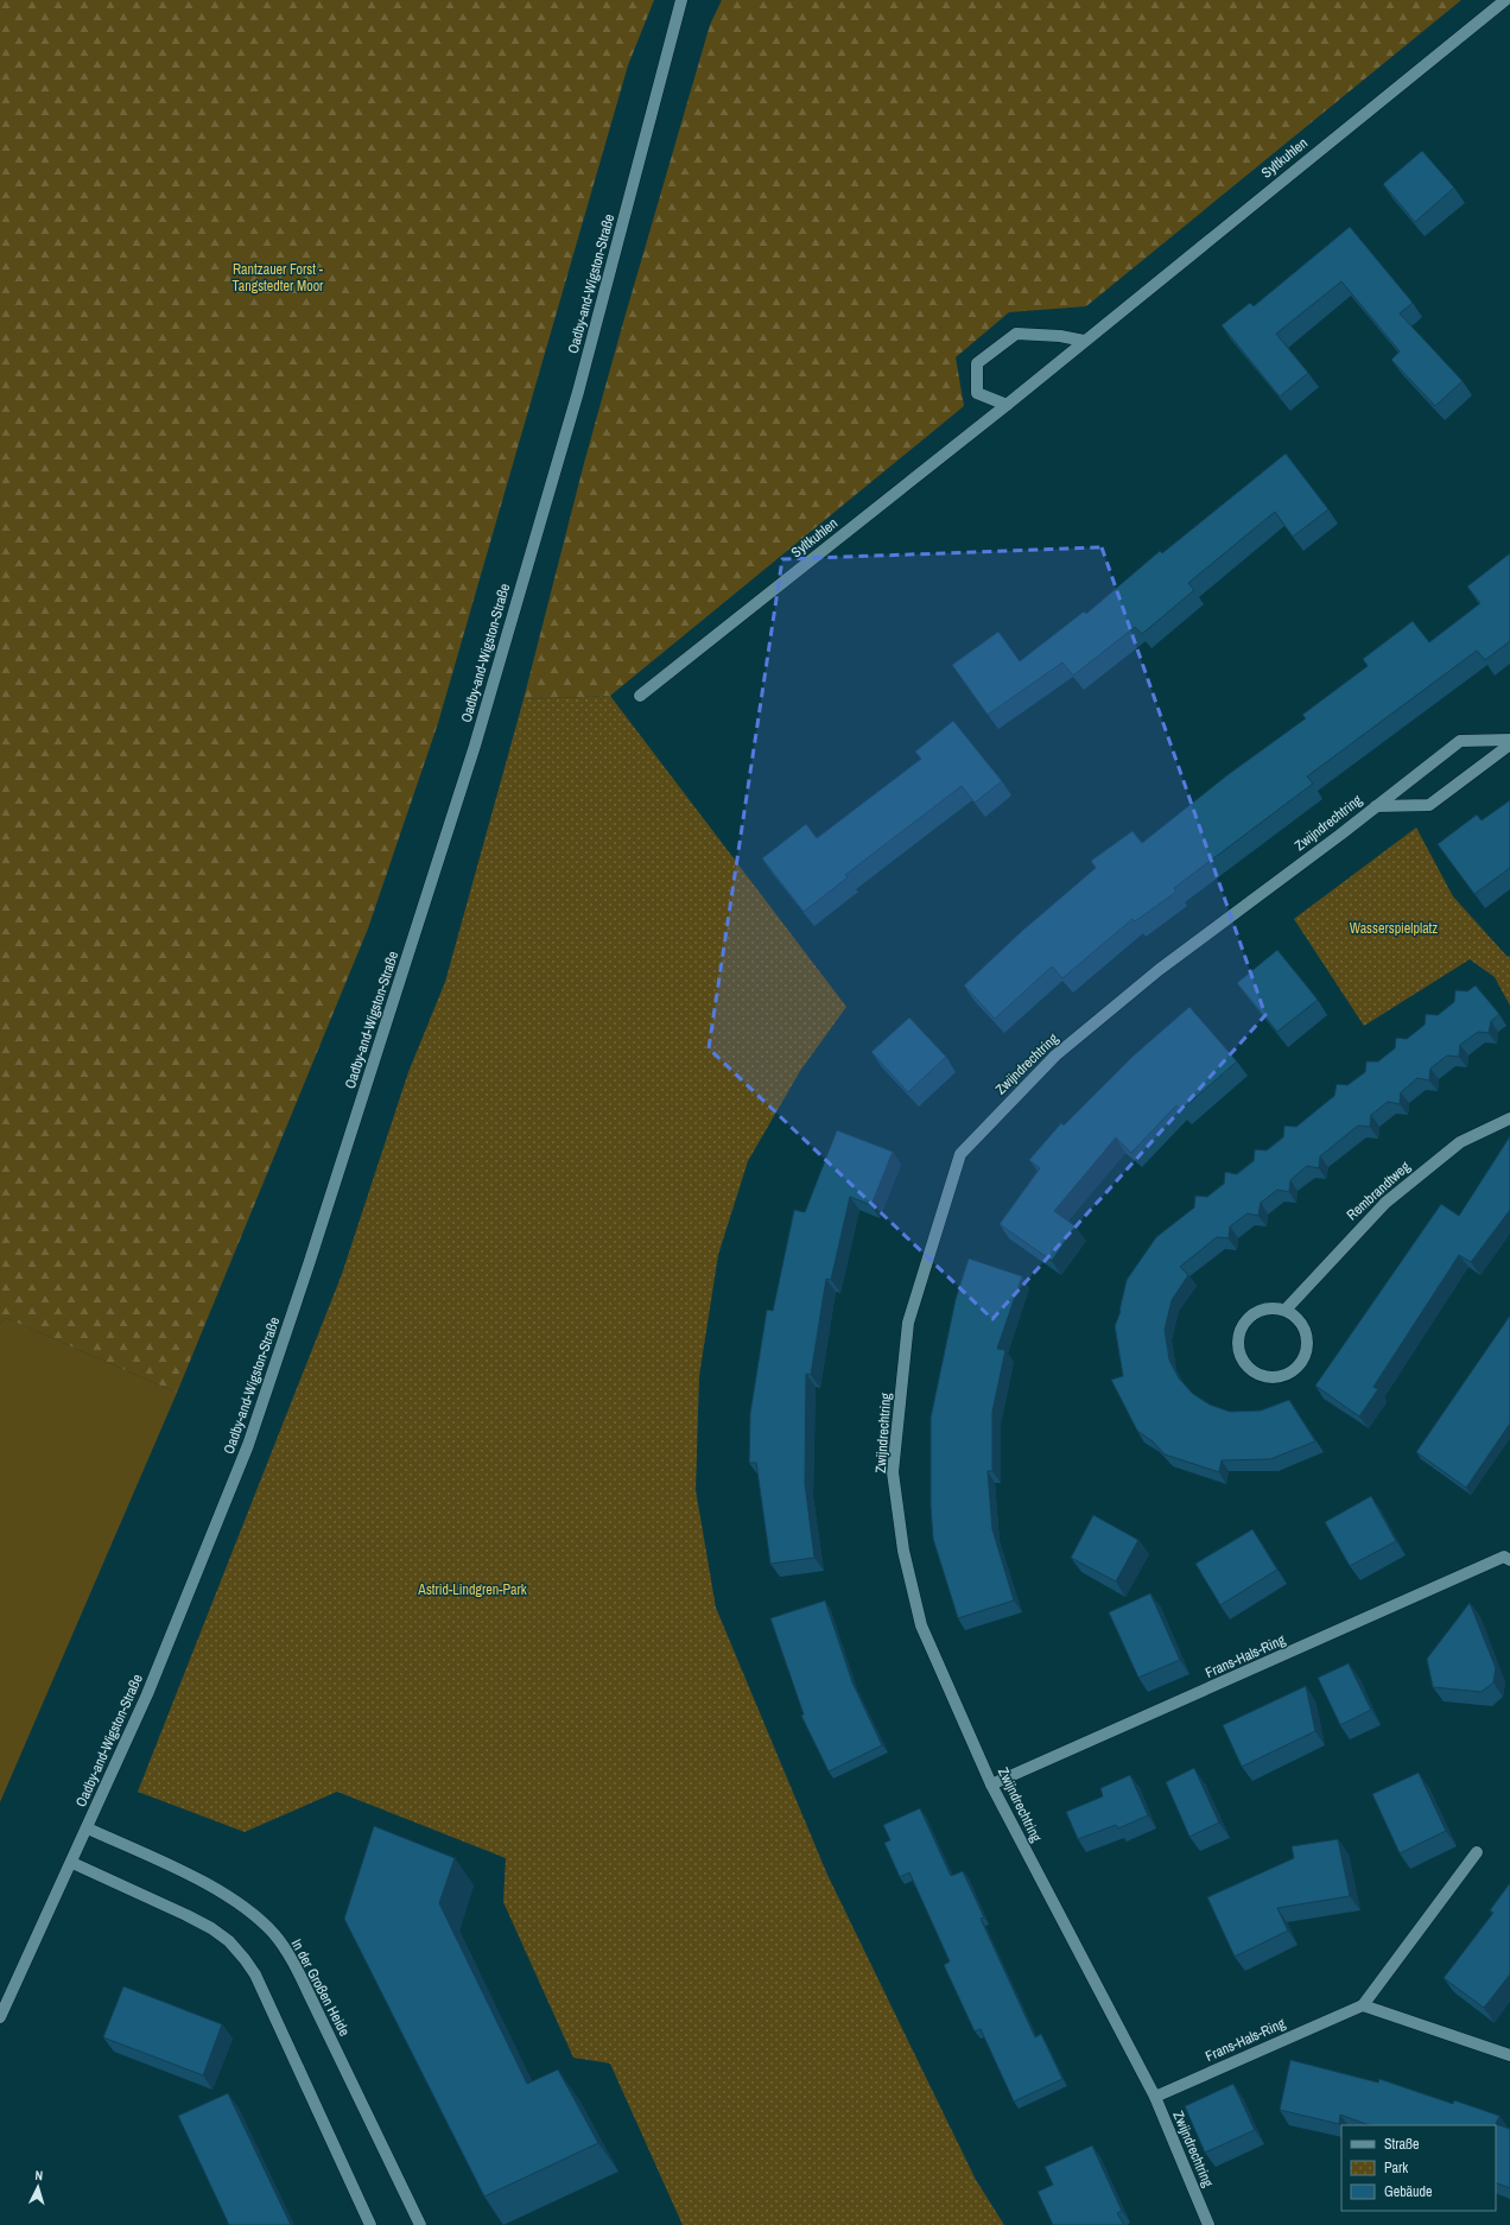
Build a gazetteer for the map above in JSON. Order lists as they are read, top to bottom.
{
  "streets": {
    "street": [
      "Syltkuhlen",
      "Oadby-and-Wigston-Straße",
      "Zwijndrechtring",
      "Rembrandtweg",
      "Frans-Hals-Ring",
      "In der Großen Heide"
    ]
  },
  "crossings": [
    ["Oadby-and-Wigston-Straße", "In der Großen Heide"],
    ["Zwijndrechtring", "Frans-Hals-Ring"]
  ],
  "parks": ["Rantzauer Forst - Tangstedter Moor", "Wasserspielplatz", "Astrid-Lindgren-Park"],
  "legend": ["Straße", "Park", "Gebäude"],
  "north": "top"
}
